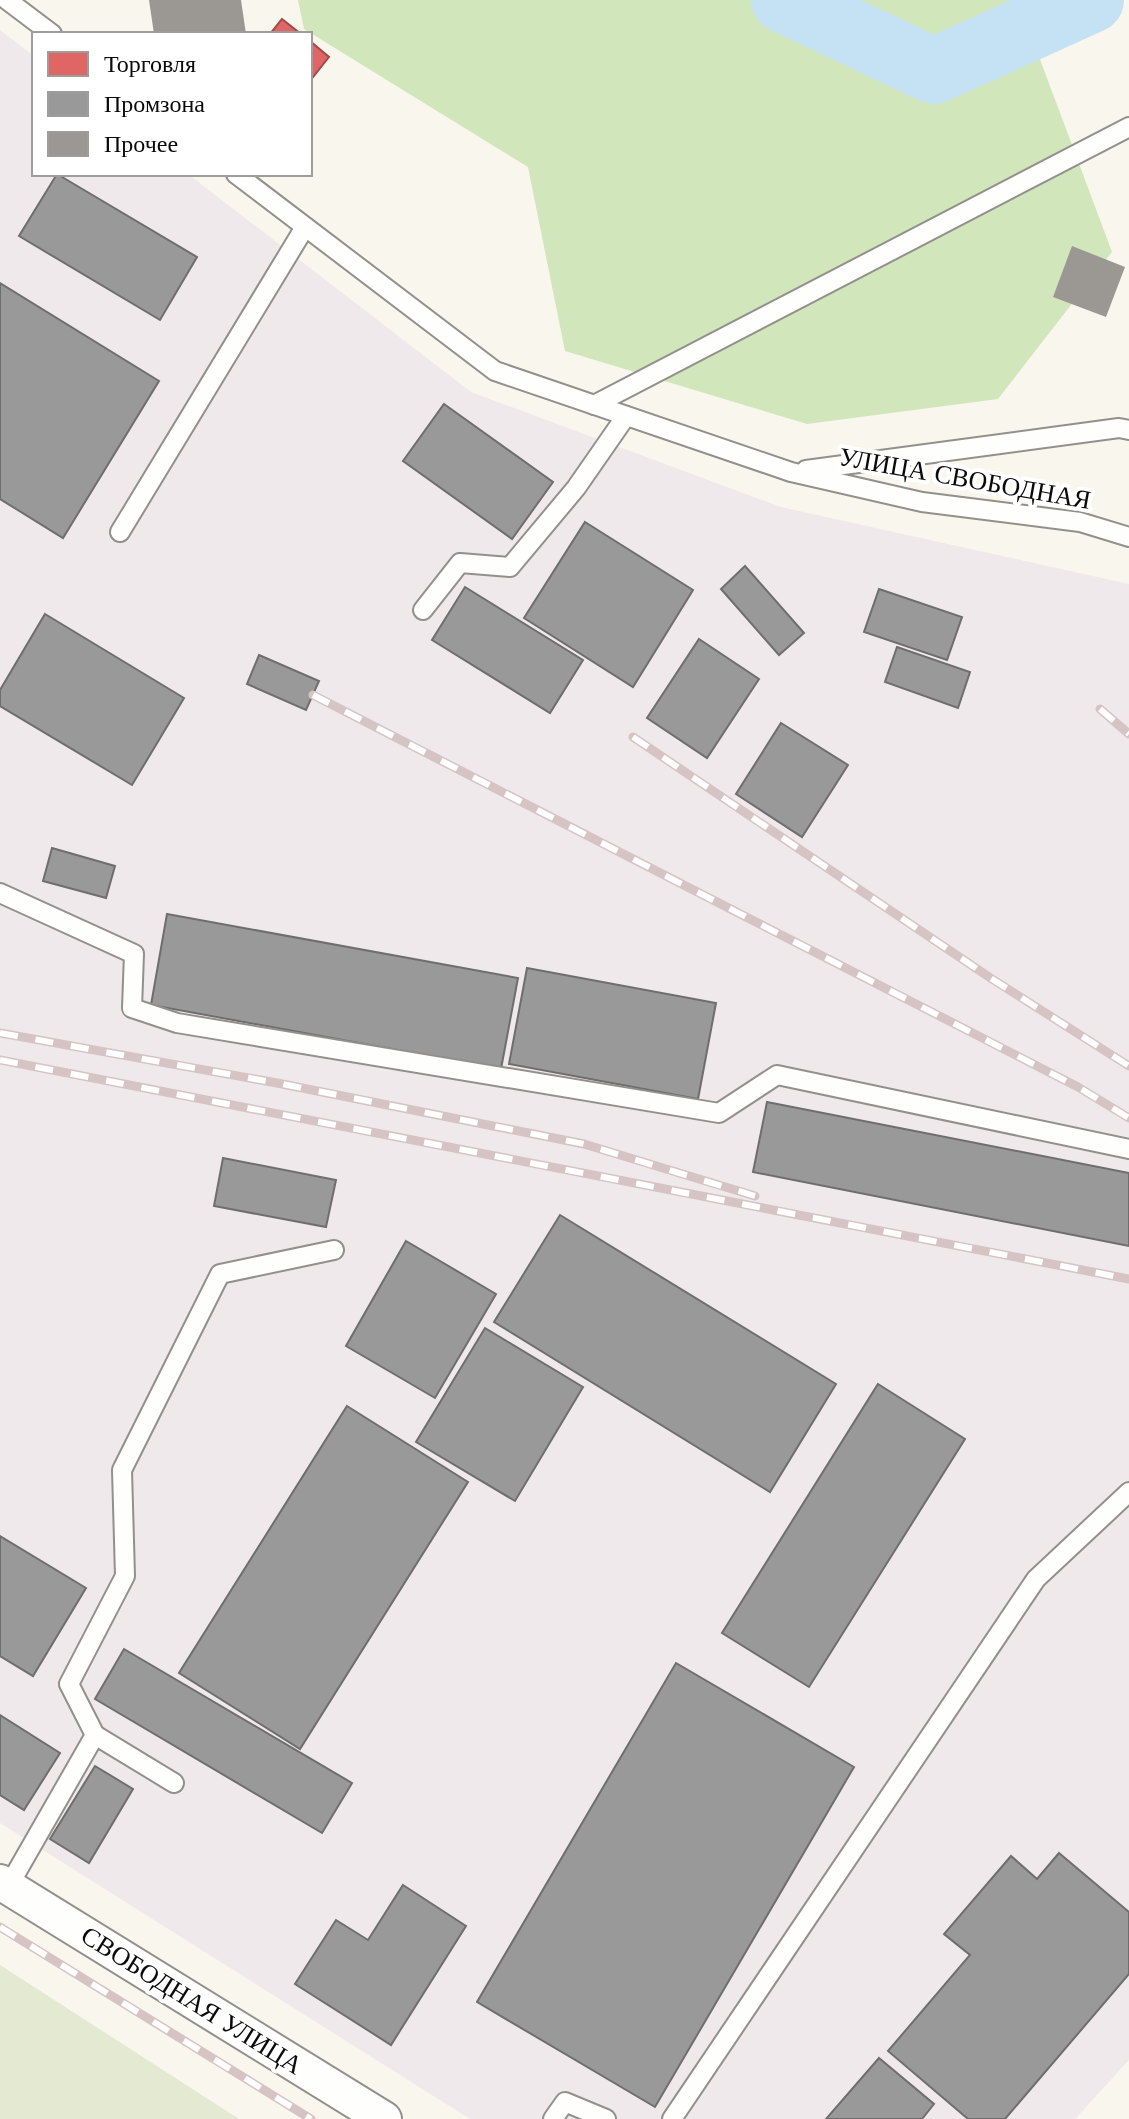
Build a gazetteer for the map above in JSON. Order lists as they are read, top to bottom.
{
  "streets": {
    "street": ["СВОБОДНАЯ УЛИЦА"],
    "lane": ["УЛИЦА СВОБОДНАЯ"]
  },
  "legend": ["Торговля", "Промзона", "Прочее"]
}
